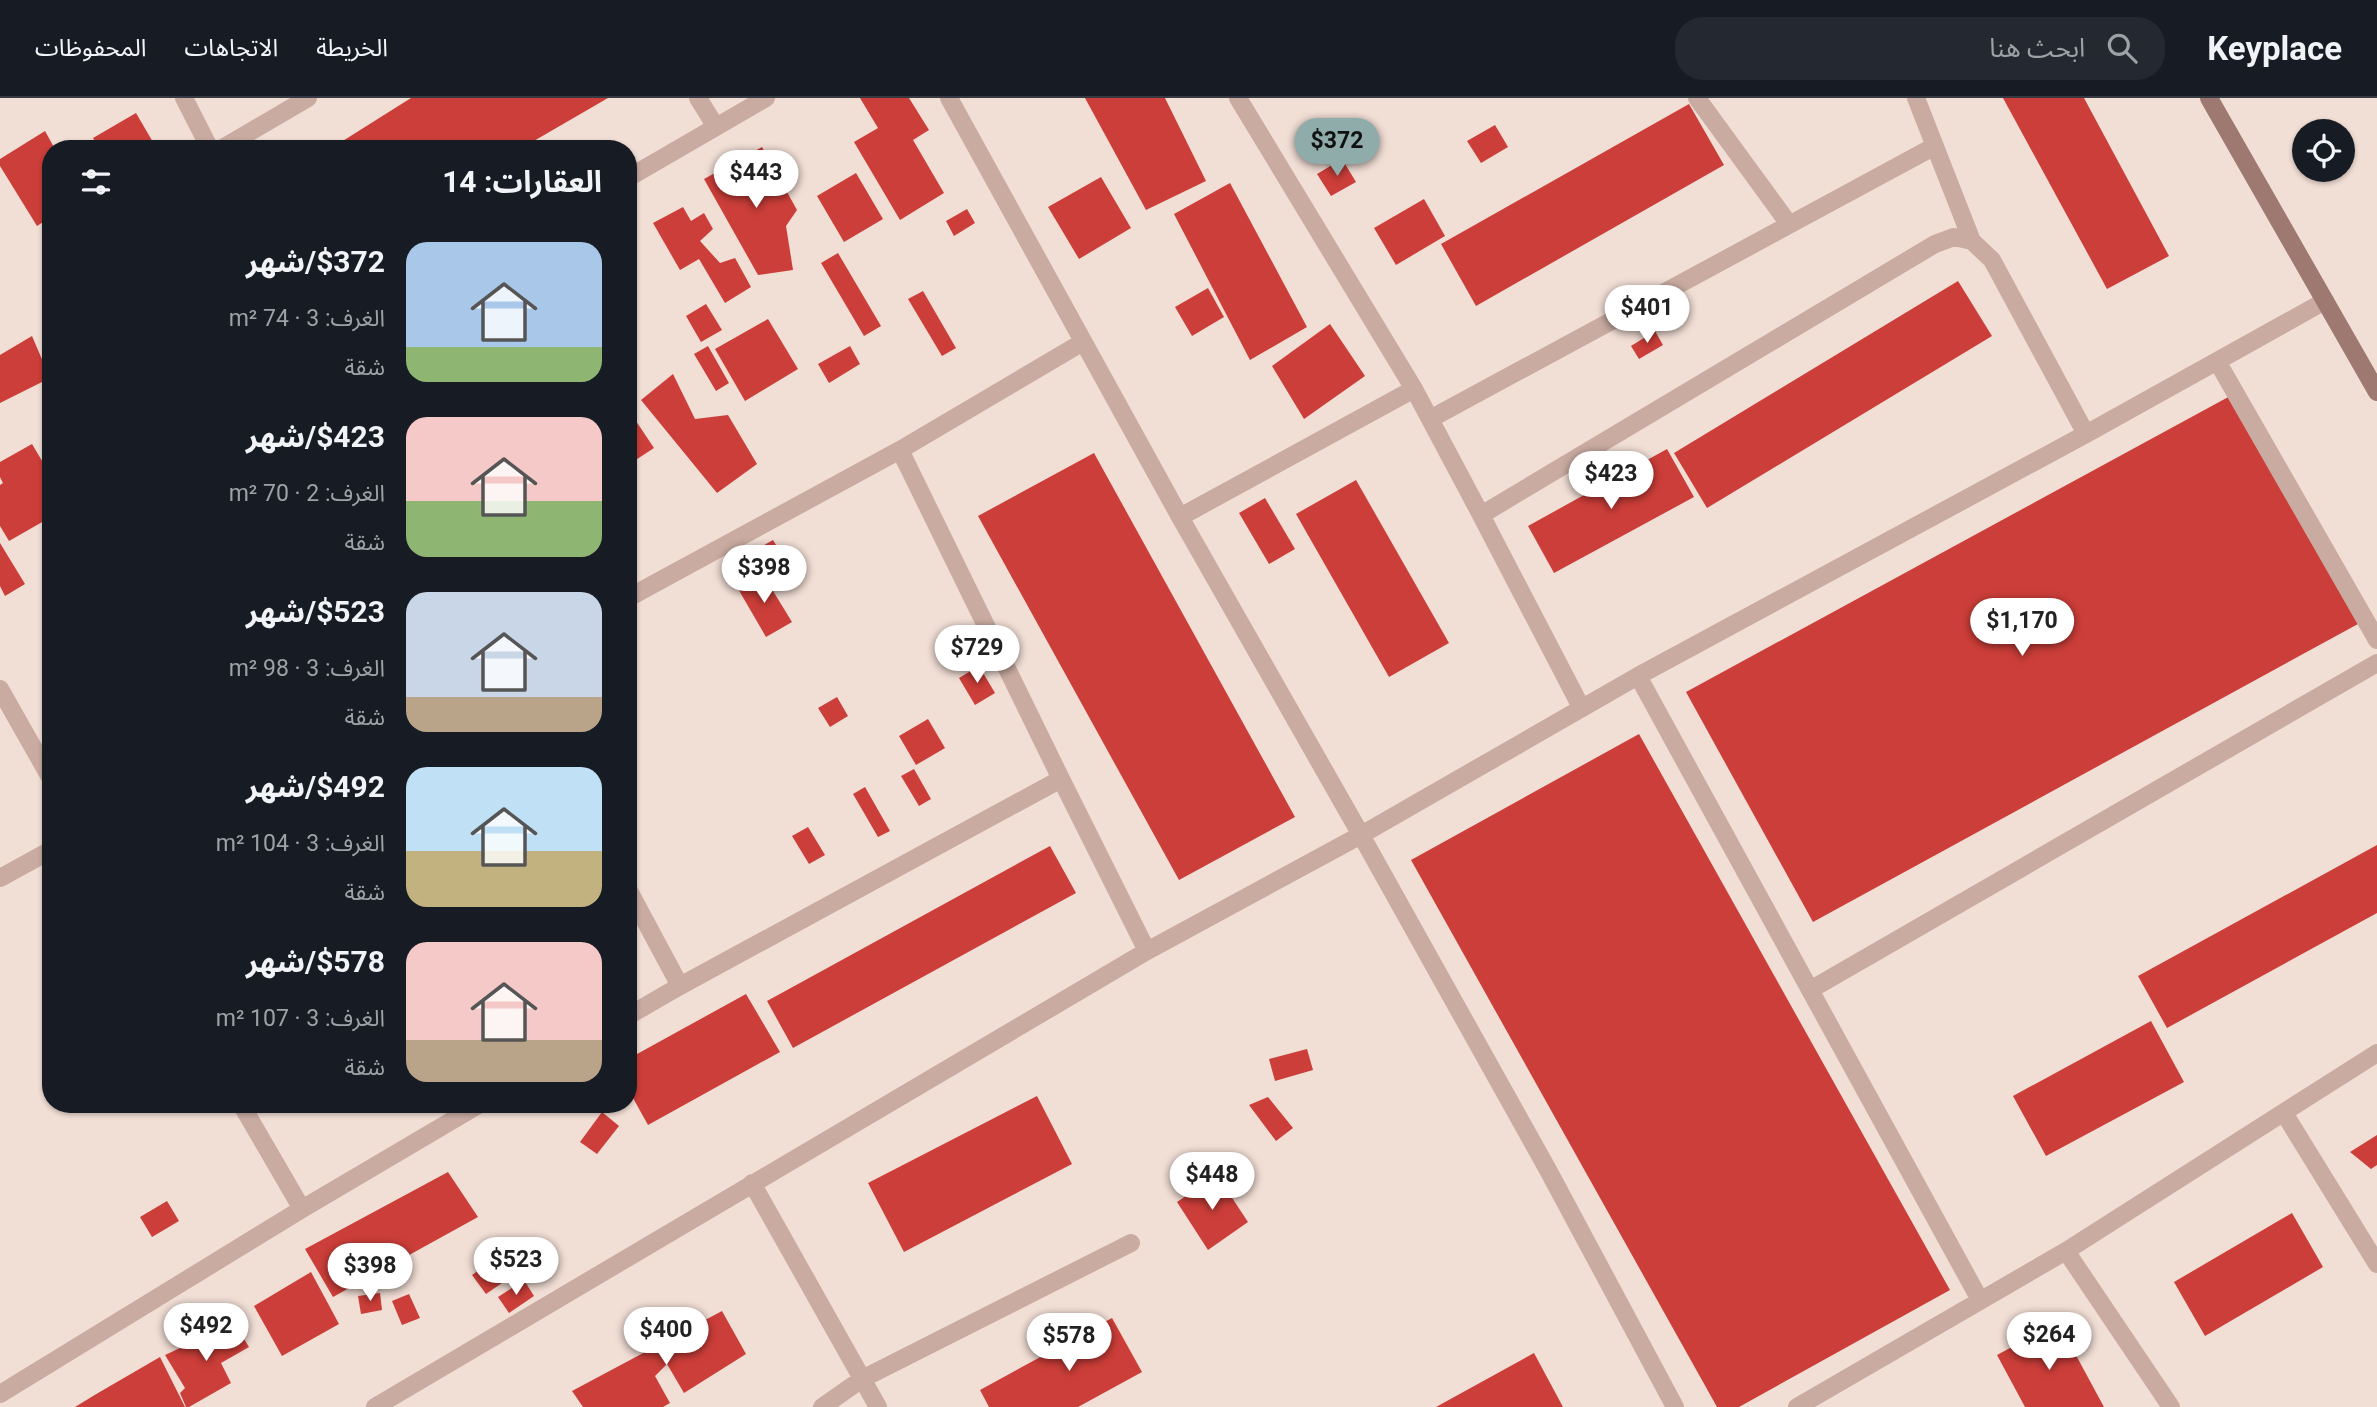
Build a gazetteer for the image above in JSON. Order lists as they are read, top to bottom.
{
  "page": {
    "header": "Keyplace",
    "search": "ابحث هنا",
    "nav": ["الخريطة", "الاتجاهات", "المحفوظات"],
    "price": [
      "$372",
      "$443",
      "$401",
      "$423",
      "$398",
      "$1,170",
      "$729",
      "$448",
      "$523",
      "$398",
      "$492",
      "$400",
      "$264",
      "$578"
    ],
    "heading": "العقارات: 14",
    "list": [
      {
        "name": "$372/شهر",
        "note": "الغرف: 3 · 74 m² · شقة"
      },
      {
        "name": "$423/شهر",
        "note": "الغرف: 2 · 70 m² · شقة"
      },
      {
        "name": "$523/شهر",
        "note": "الغرف: 3 · 98 m² · شقة"
      },
      {
        "name": "$492/شهر",
        "note": "الغرف: 3 · 104 m² · شقة"
      },
      {
        "name": "$578/شهر",
        "note": "الغرف: 3 · 107 m² · شقة"
      }
    ]
  }
}
